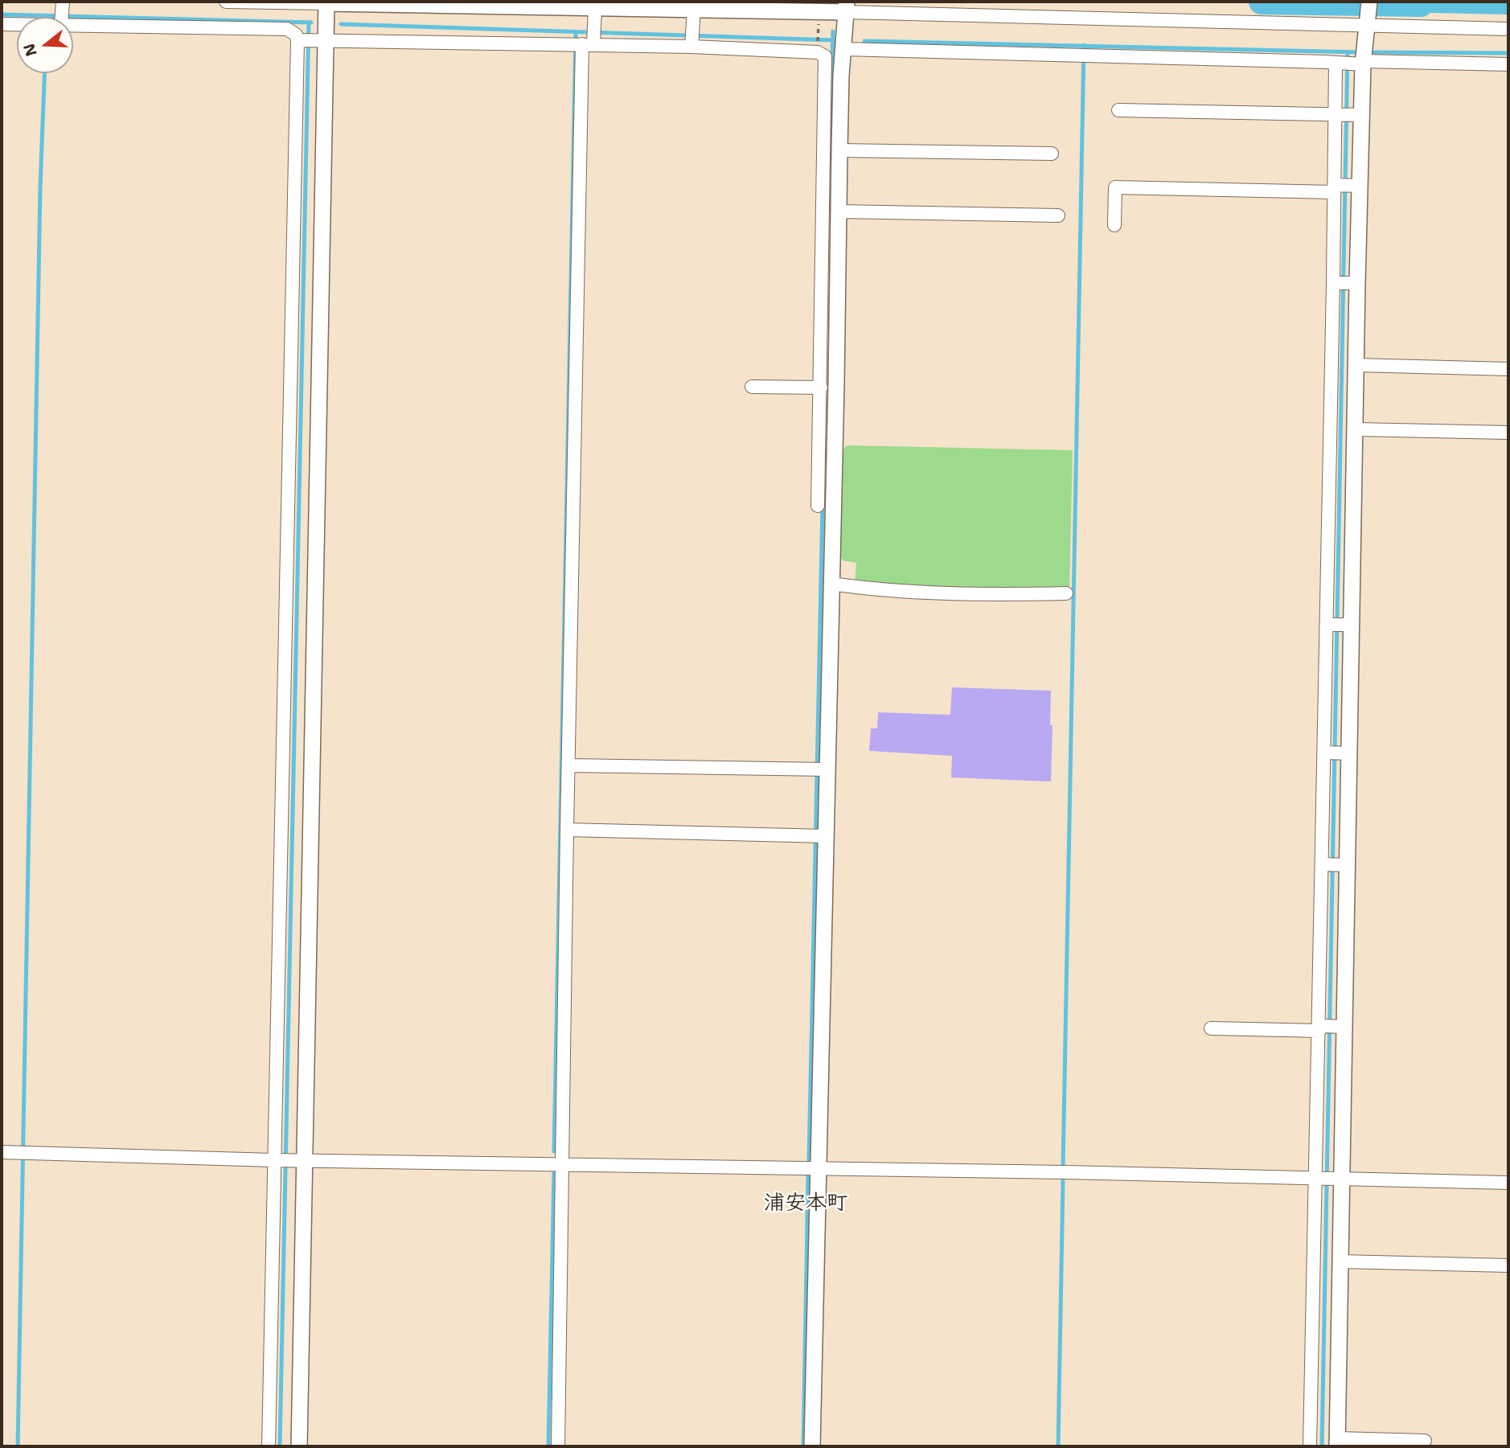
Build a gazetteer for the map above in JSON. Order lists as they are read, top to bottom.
{
  "districts": ["浦安本町"],
  "north": "left"
}
